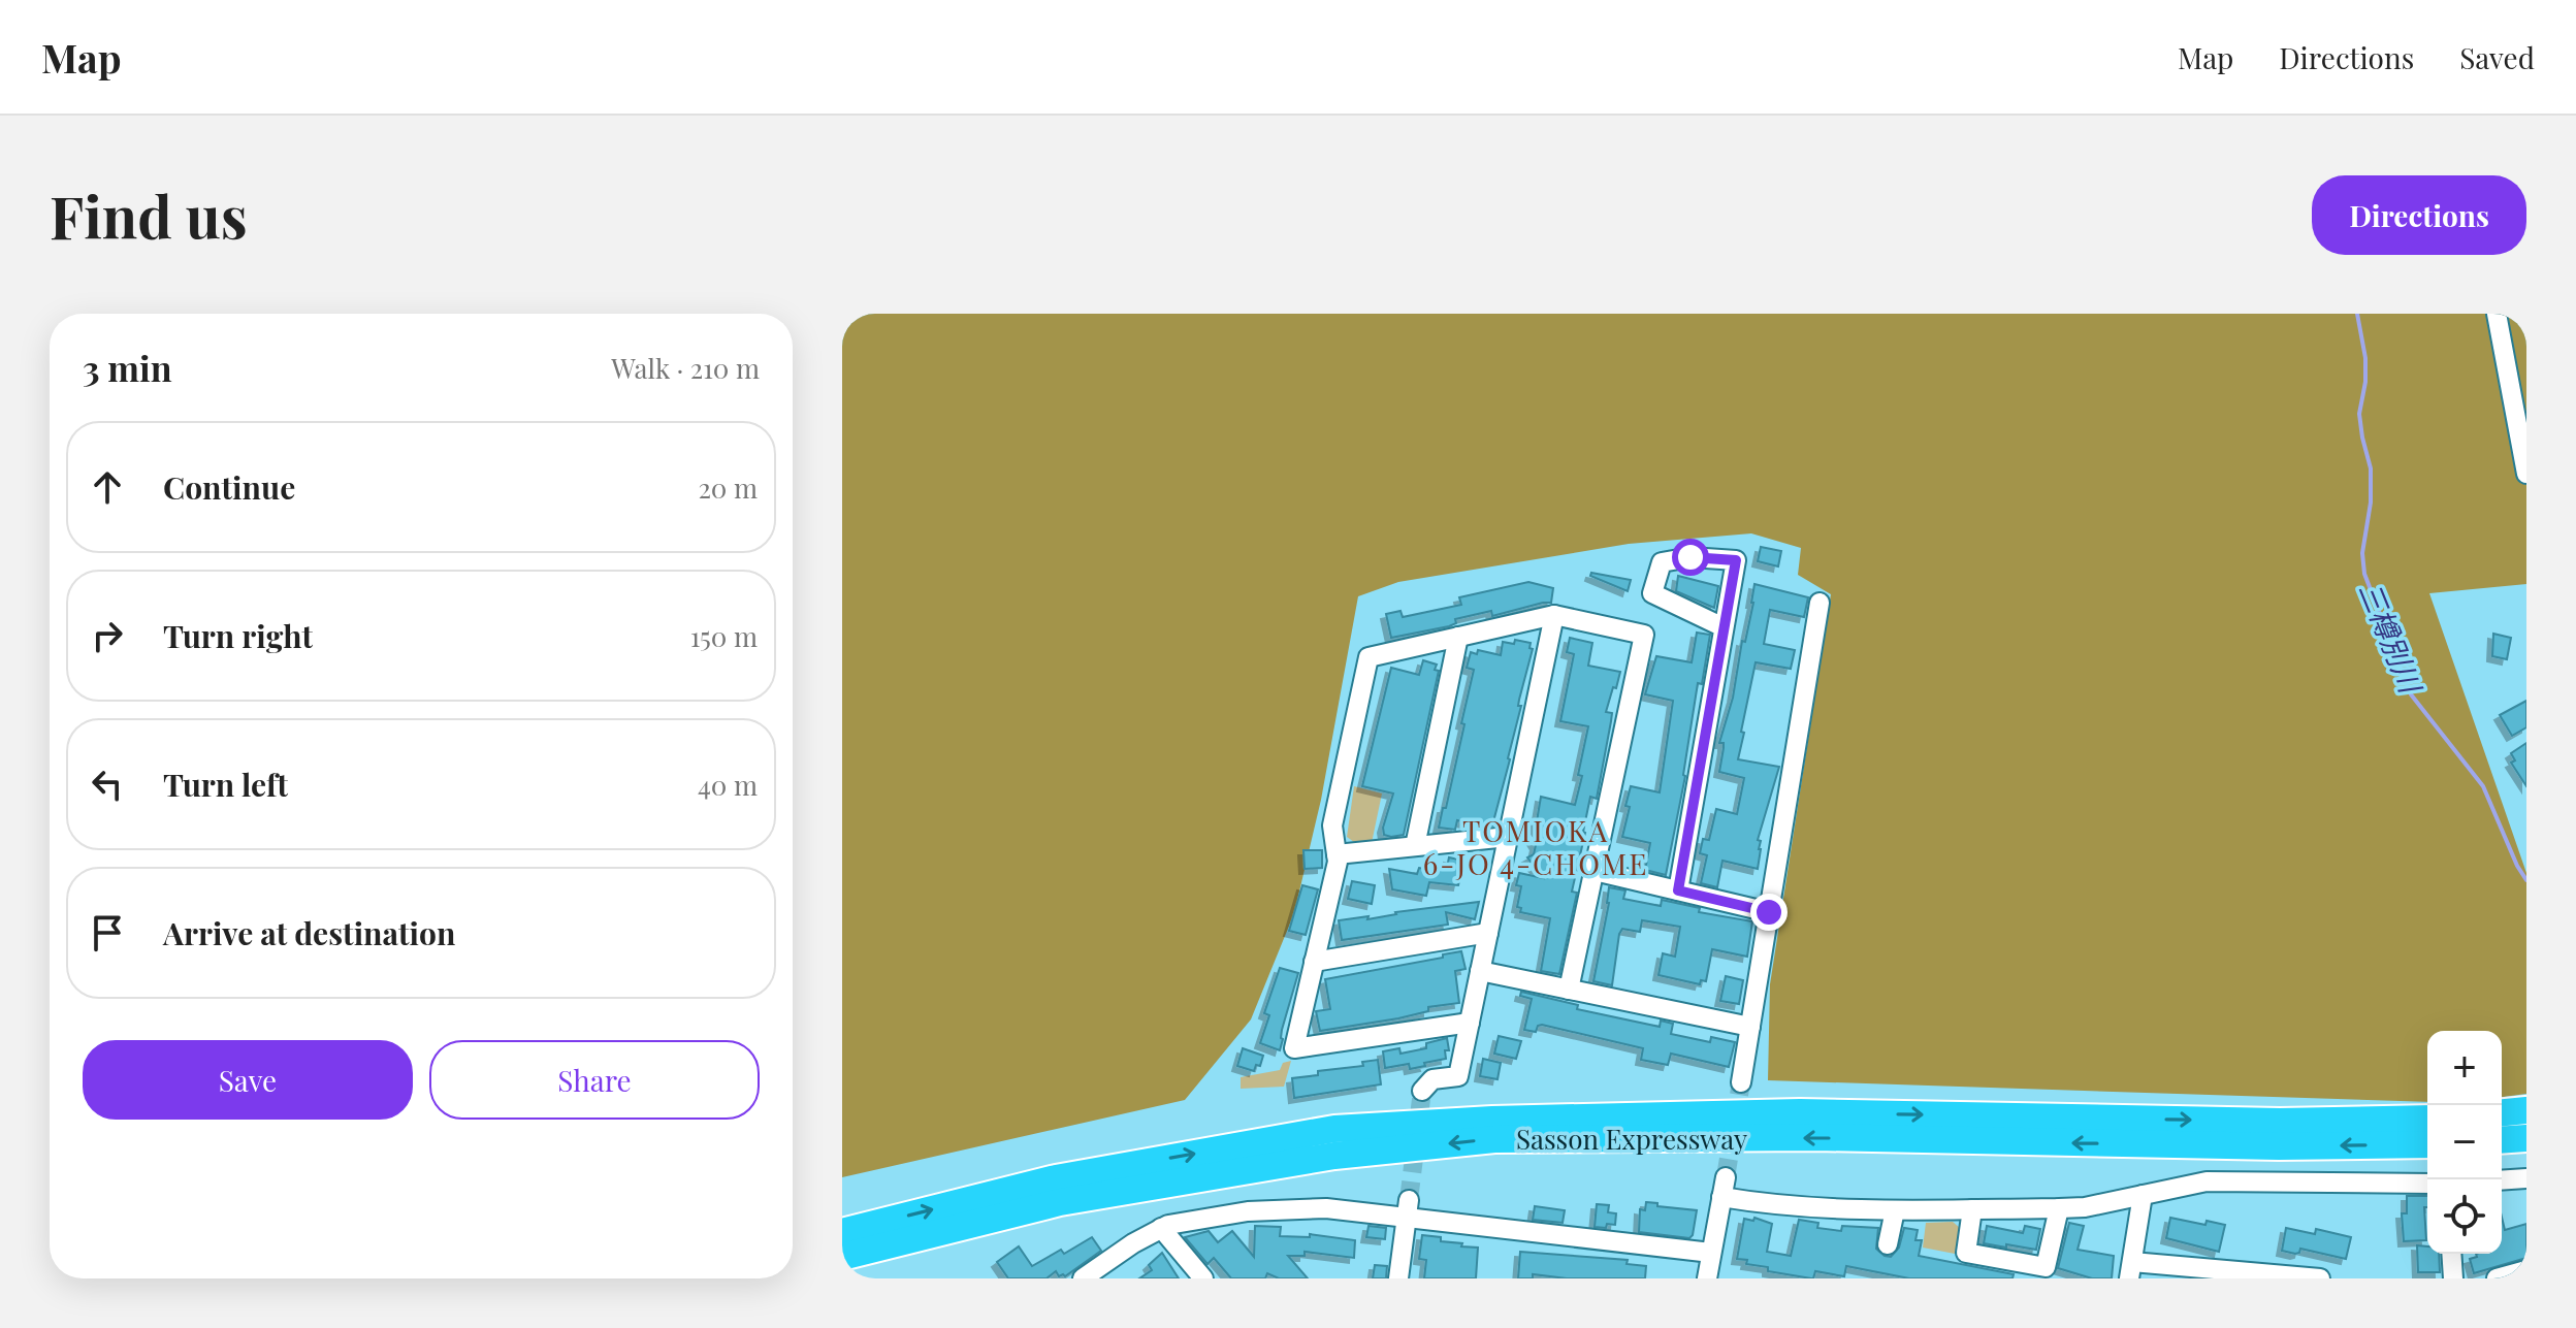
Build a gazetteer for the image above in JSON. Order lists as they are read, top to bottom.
{
  "streets": {
    "highway": ["Sasson Expressway"]
  },
  "districts": ["TOMIOKA 6-JO 4-CHOME"],
  "water": ["三樽別川"],
  "page": {
    "header": "Map",
    "nav": ["Map", "Directions", "Saved"],
    "buttons": [
      "Directions",
      ["Save", "Share"]
    ],
    "title": "Find us",
    "heading": ["3 min", "Walk · 210 m"],
    "list": [
      ["Continue", "20 m"],
      ["Turn right", "150 m"],
      ["Turn left", "40 m"],
      "Arrive at destination"
    ],
    "map_buttons": ["+", "−"]
  }
}
